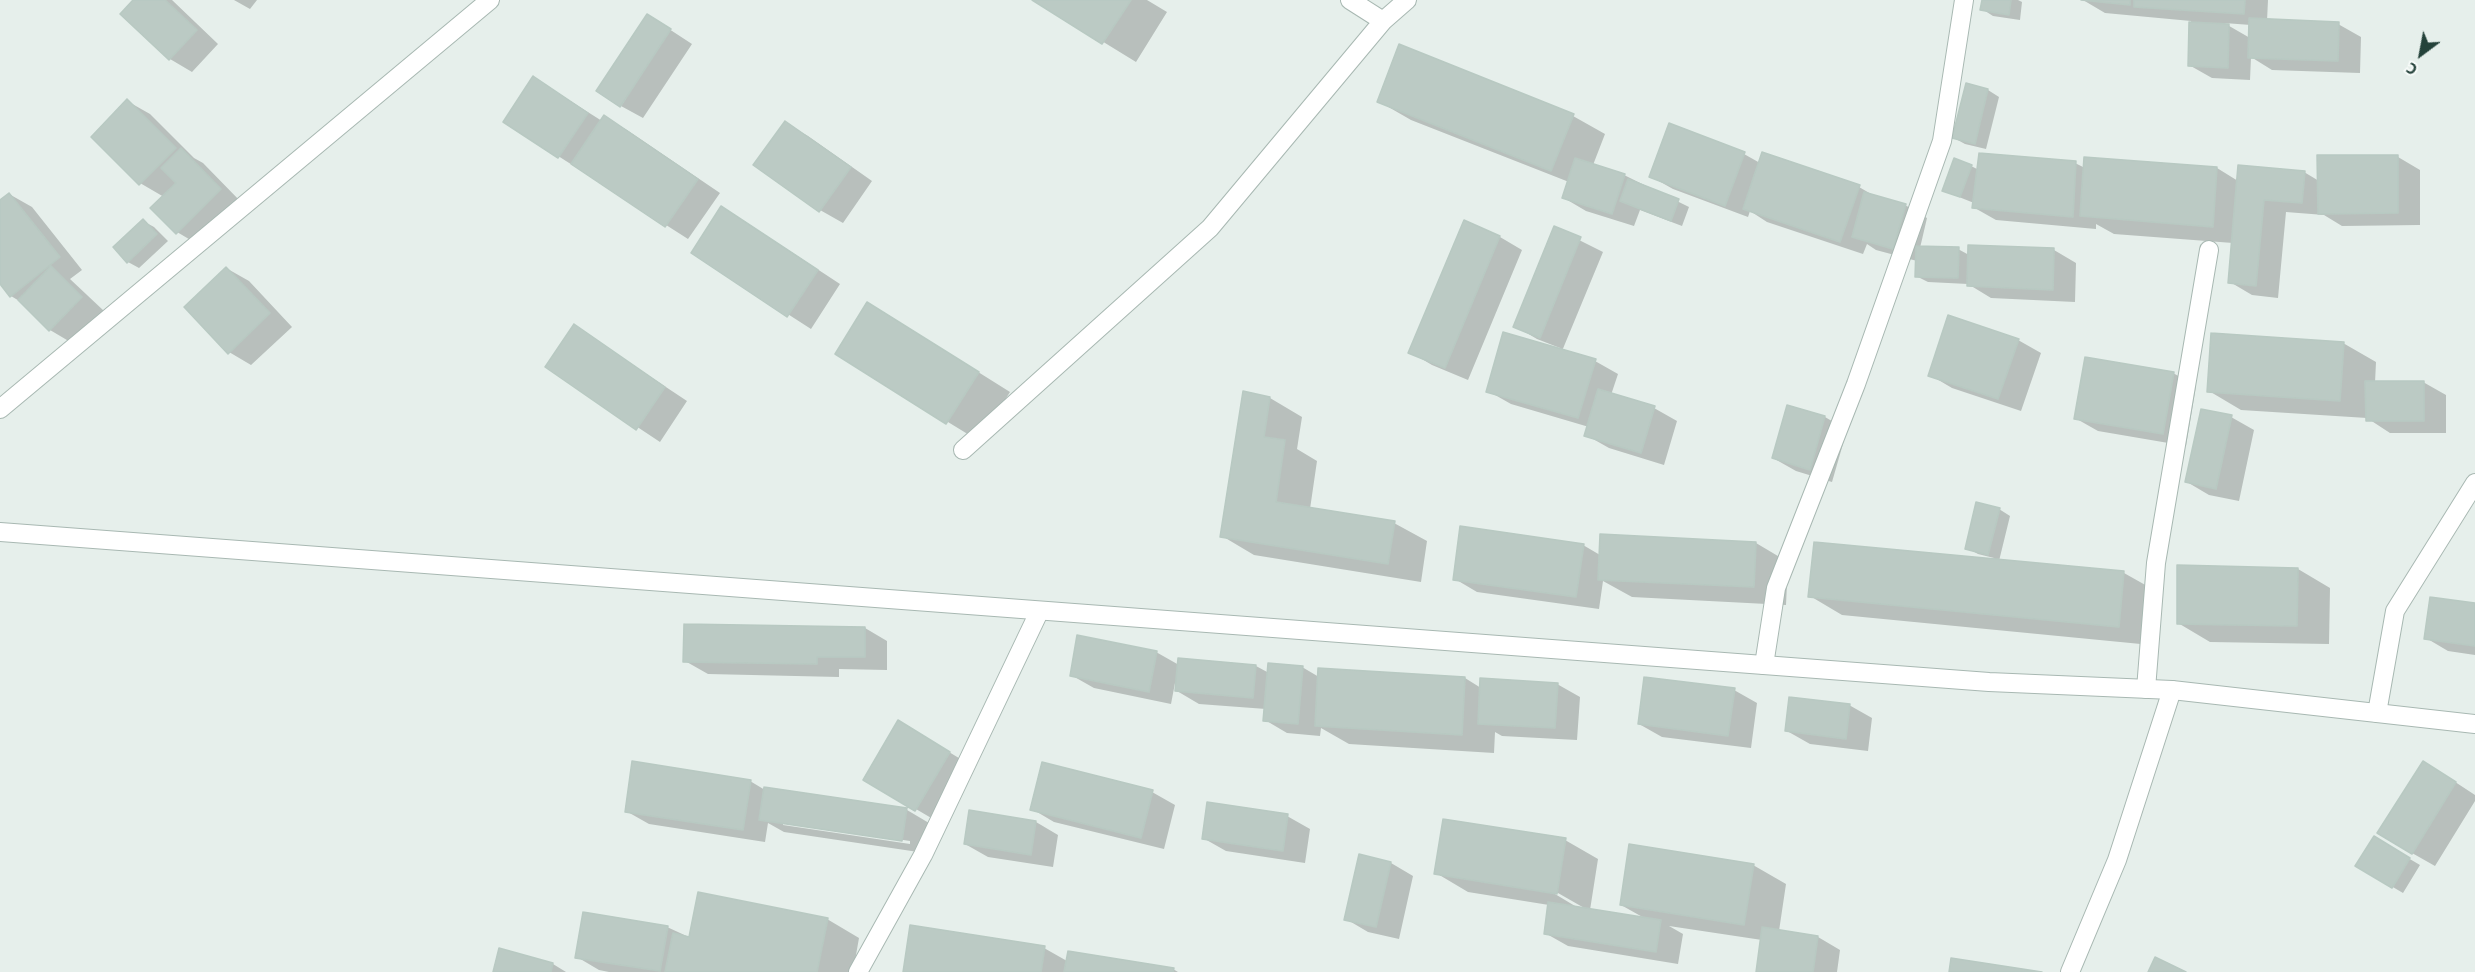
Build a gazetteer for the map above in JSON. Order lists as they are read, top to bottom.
{
  "north": "bottom left"
}
